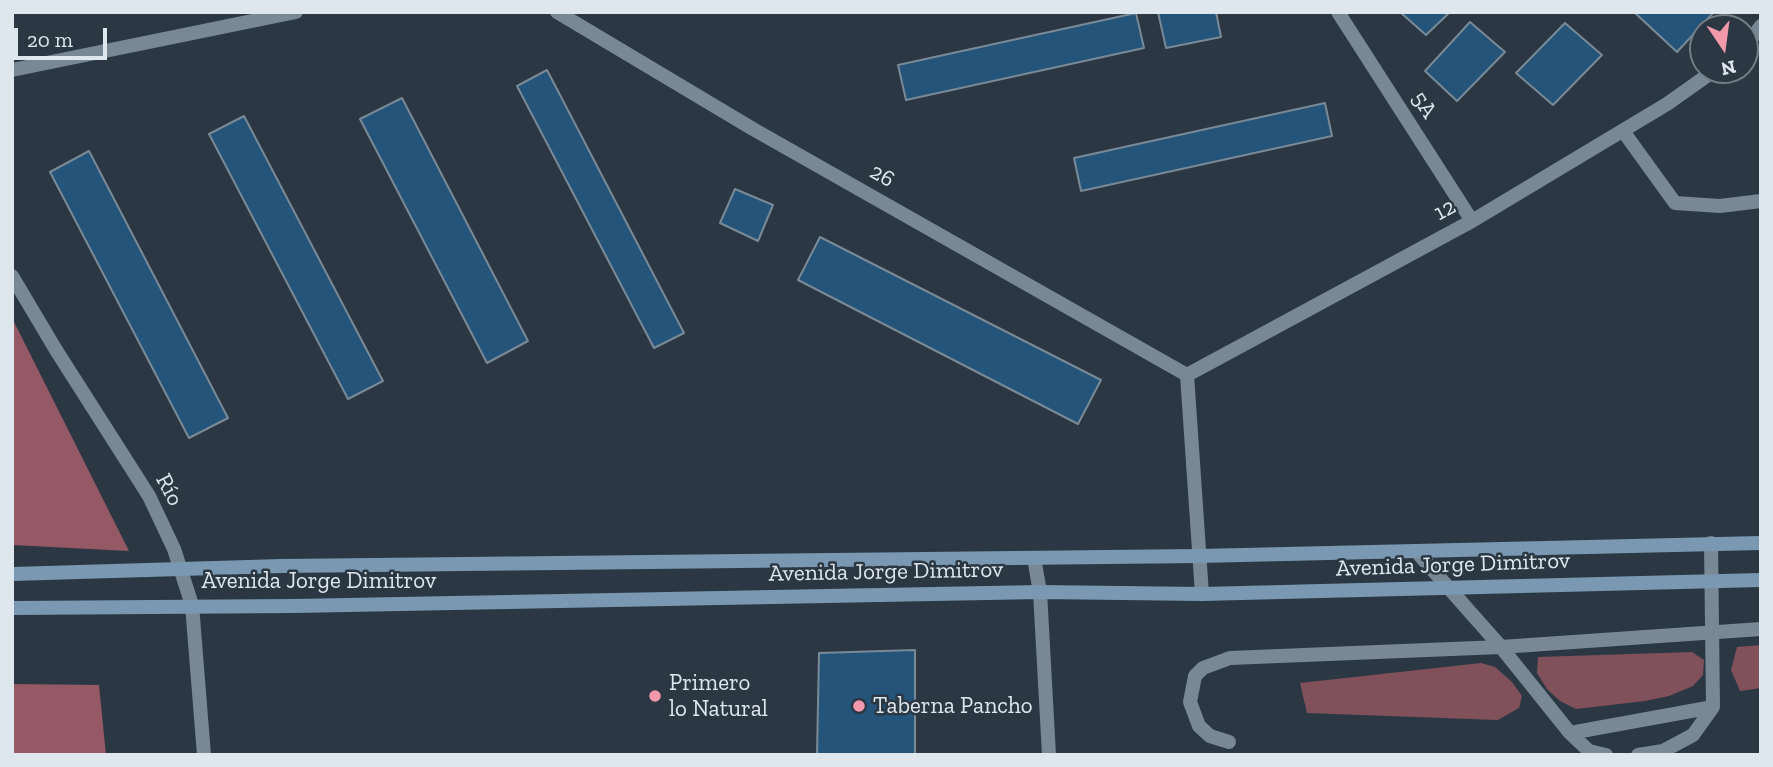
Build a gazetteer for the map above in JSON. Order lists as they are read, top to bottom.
{
  "streets": {
    "main road": ["Avenida Jorge Dimitrov"],
    "street": [
      "5A",
      "26",
      "12",
      "Río"
    ]
  },
  "crossings": [
    ["5A", "12"],
    ["26", "12"],
    ["Río", "Avenida Jorge Dimitrov"]
  ],
  "places": ["Primero lo Natural", "Taberna Pancho"],
  "scale_bar": "20 m",
  "north": "bottom"
}
